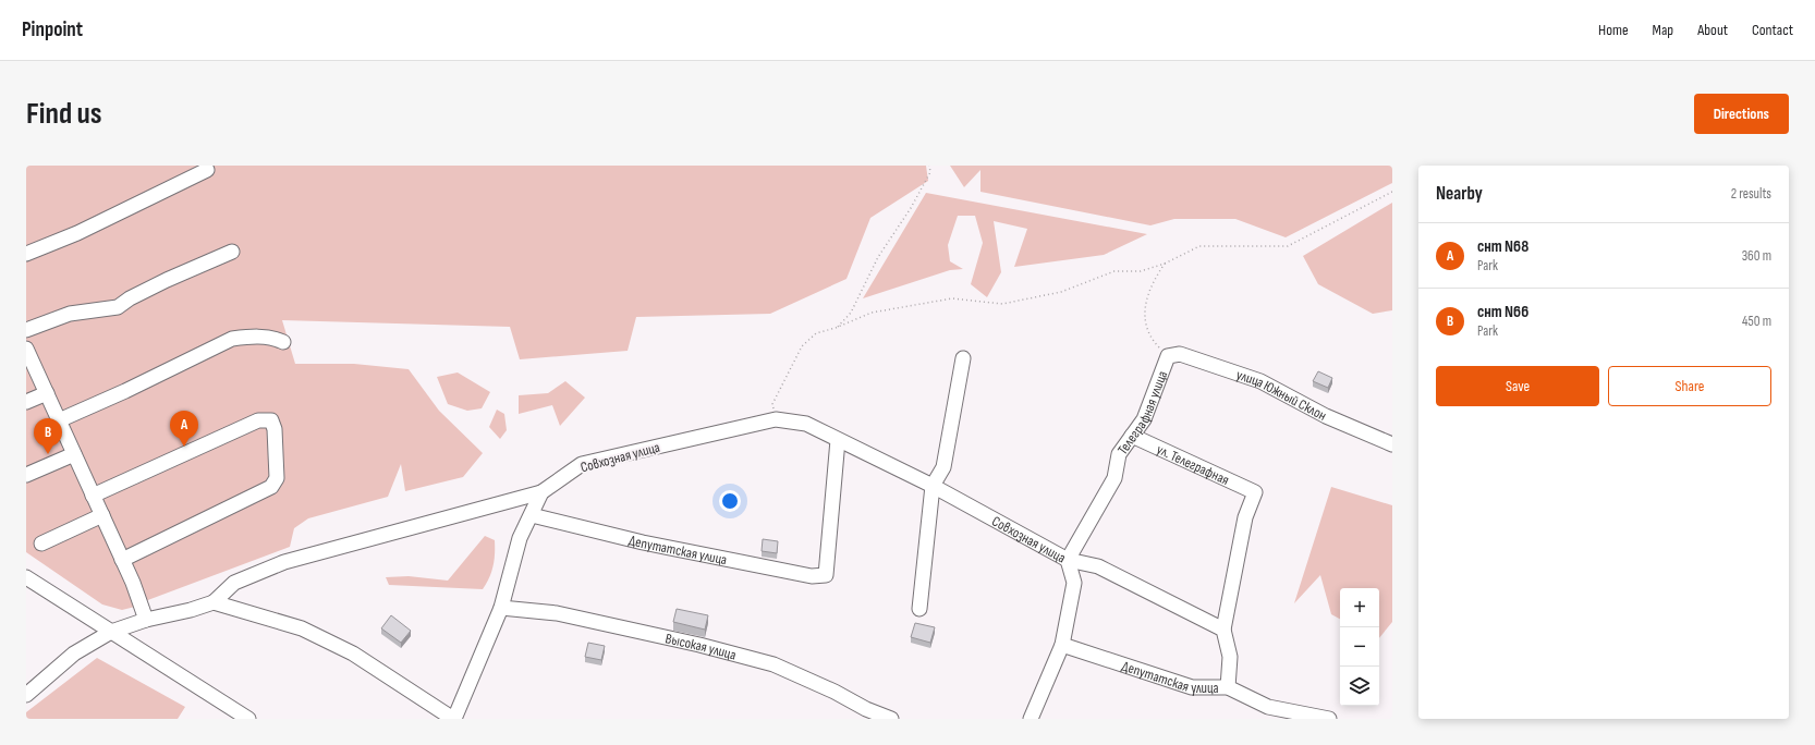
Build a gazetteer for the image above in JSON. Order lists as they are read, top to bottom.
{
  "streets": {
    "street": [
      "улица Южный Склон",
      "Телеграфная улица",
      "Совхозная улица",
      "ул. Телеграфная",
      "Депутатская улица",
      "Высокая улица"
    ]
  },
  "crossings": [
    ["улица Южный Склон", "Телеграфная улица"],
    ["Телеграфная улица", "Совхозная улица"],
    ["Телеграфная улица", "ул. Телеграфная"],
    ["Совхозная улица", "ул. Телеграфная"],
    ["Совхозная улица", "Депутатская улица"]
  ],
  "page": {
    "header": "Pinpoint",
    "nav": [
      "Home",
      "Map",
      "About",
      "Contact"
    ],
    "buttons": [
      "Directions",
      ["Save", "Share"]
    ],
    "title": "Find us",
    "heading": ["Nearby", "2 results"],
    "list": [
      {
        "mark": "A",
        "name": "снт N68",
        "note": "Park",
        "value": "360 m"
      },
      {
        "mark": "B",
        "name": "снт N66",
        "note": "Park",
        "value": "450 m"
      }
    ],
    "pins": ["A", "B"],
    "map_buttons": ["+", "−"]
  }
}
